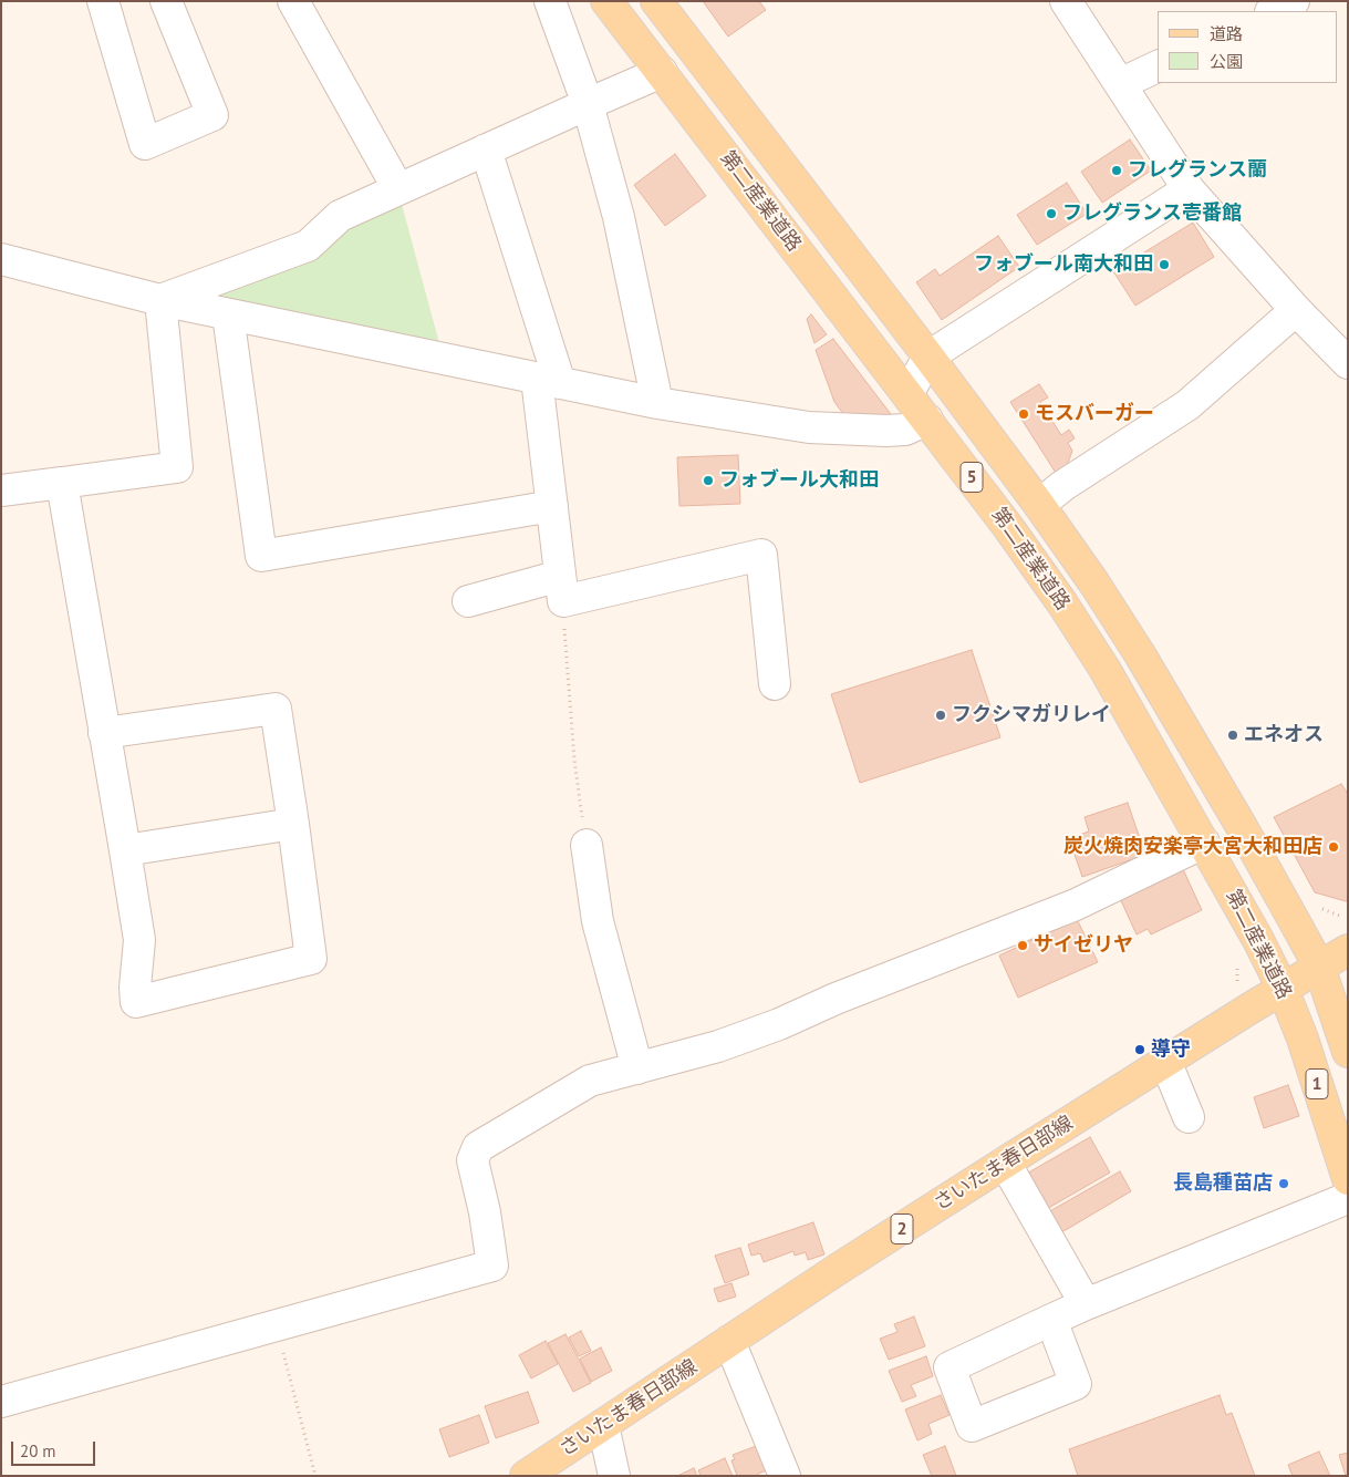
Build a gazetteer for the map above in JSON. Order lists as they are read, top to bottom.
{
  "streets": {
    "main road": [
      "第二産業道路",
      "5",
      "1",
      "さいたま春日部線",
      "2"
    ]
  },
  "crossings": [
    ["第二産業道路", "さいたま春日部線"]
  ],
  "places": [
    "フレグランス蘭",
    "フレグランス壱番館",
    "フォブール南大和田",
    "モスバーガー",
    "フォブール大和田",
    "フクシマガリレイ",
    "エネオス",
    "炭火焼肉安楽亭大宮大和田店",
    "サイゼリヤ",
    "導守",
    "長島種苗店"
  ],
  "legend": ["道路", "公園"],
  "scale_bar": "20 m"
}
